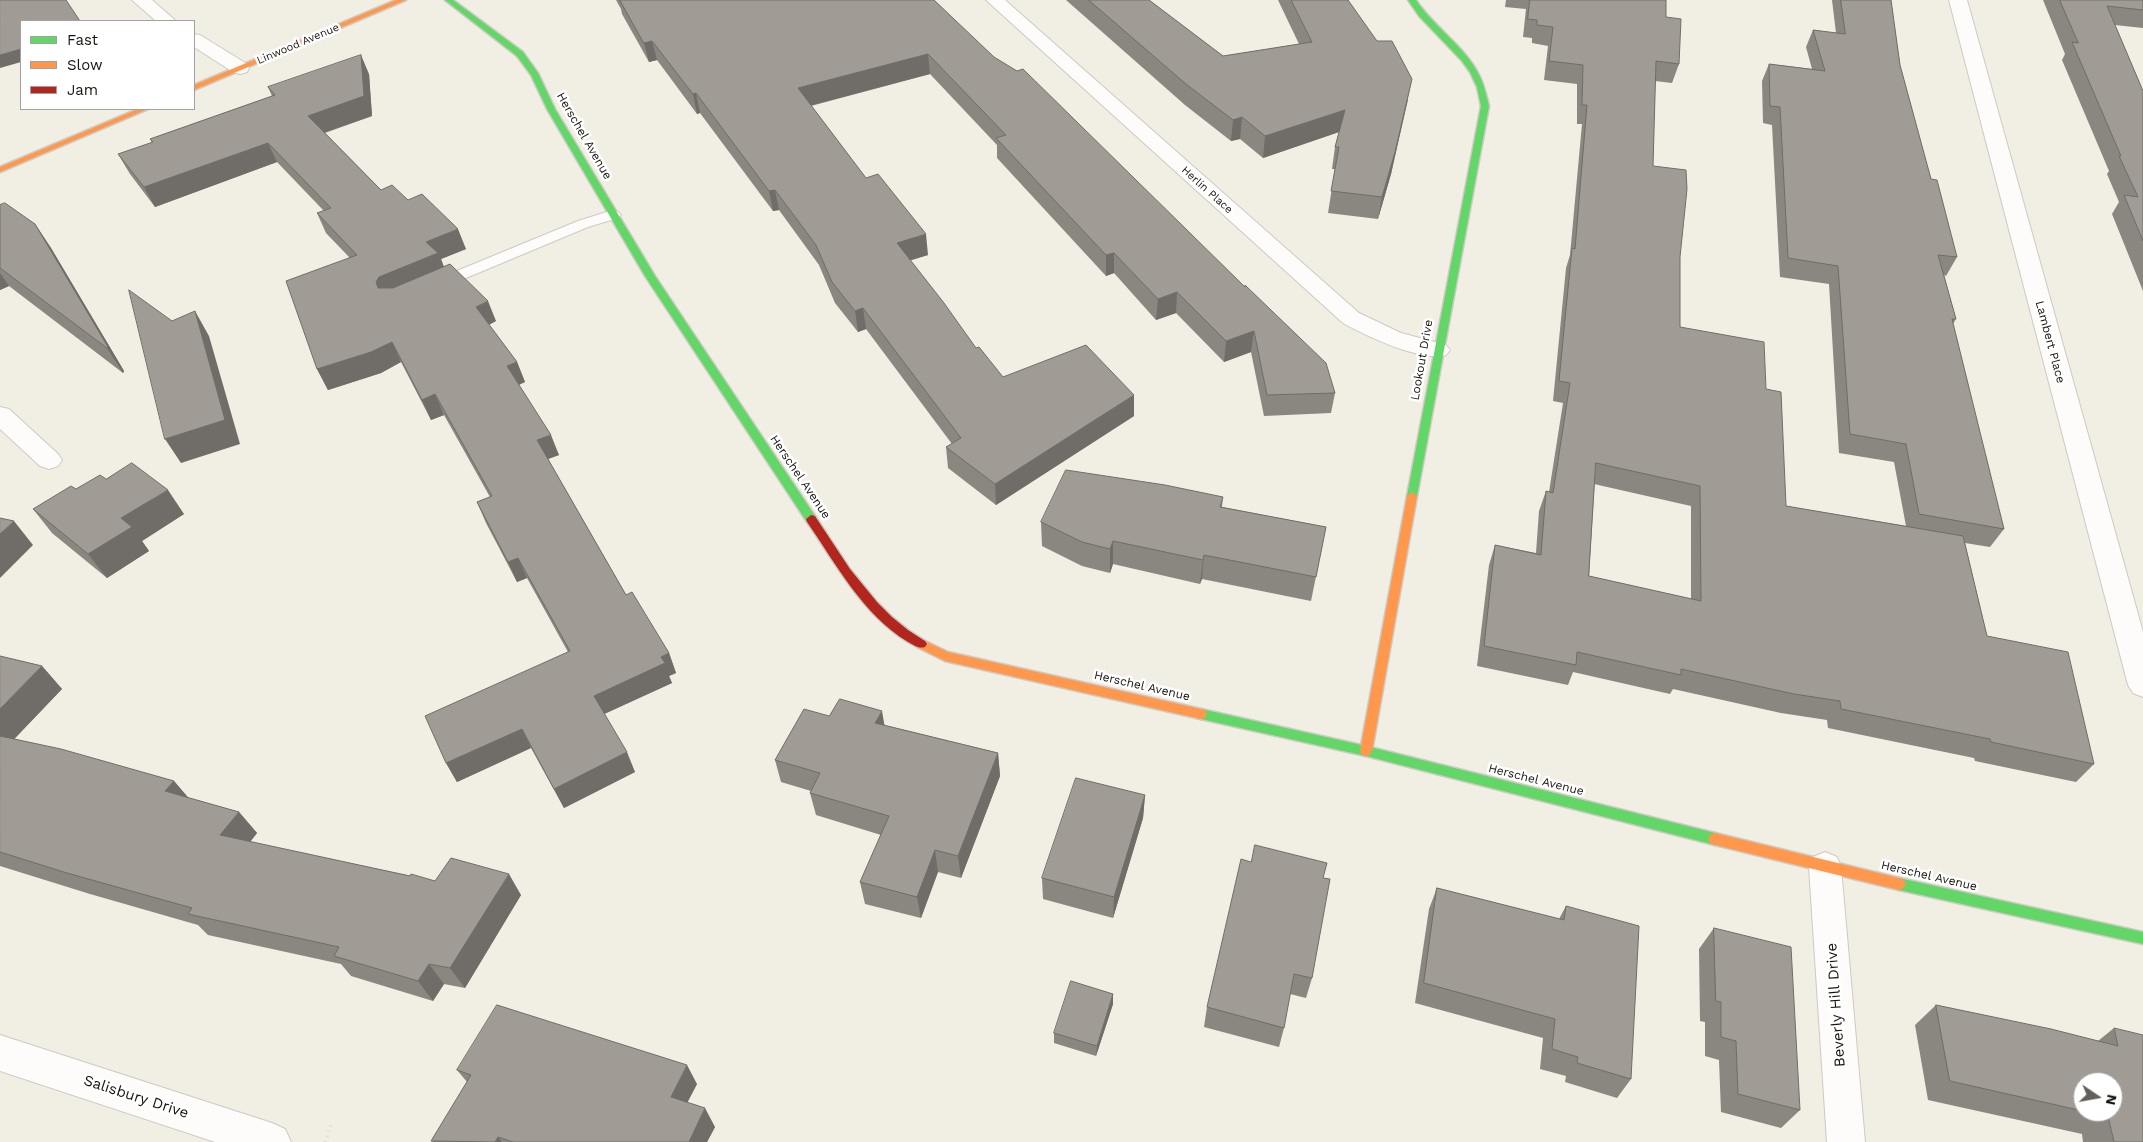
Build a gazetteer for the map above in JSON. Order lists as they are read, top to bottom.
{
  "streets": {
    "street": [
      "Linwood Avenue",
      "Herschel Avenue",
      "Herlin Place",
      "Lambert Place",
      "Lookout Drive",
      "Beverly Hill Drive",
      "Salisbury Drive"
    ]
  },
  "crossings": [
    ["Herschel Avenue", "Lookout Drive"],
    ["Herschel Avenue", "Beverly Hill Drive"],
    ["Herlin Place", "Lookout Drive"]
  ],
  "legend": ["Fast", "Slow", "Jam"],
  "north": "right"
}
